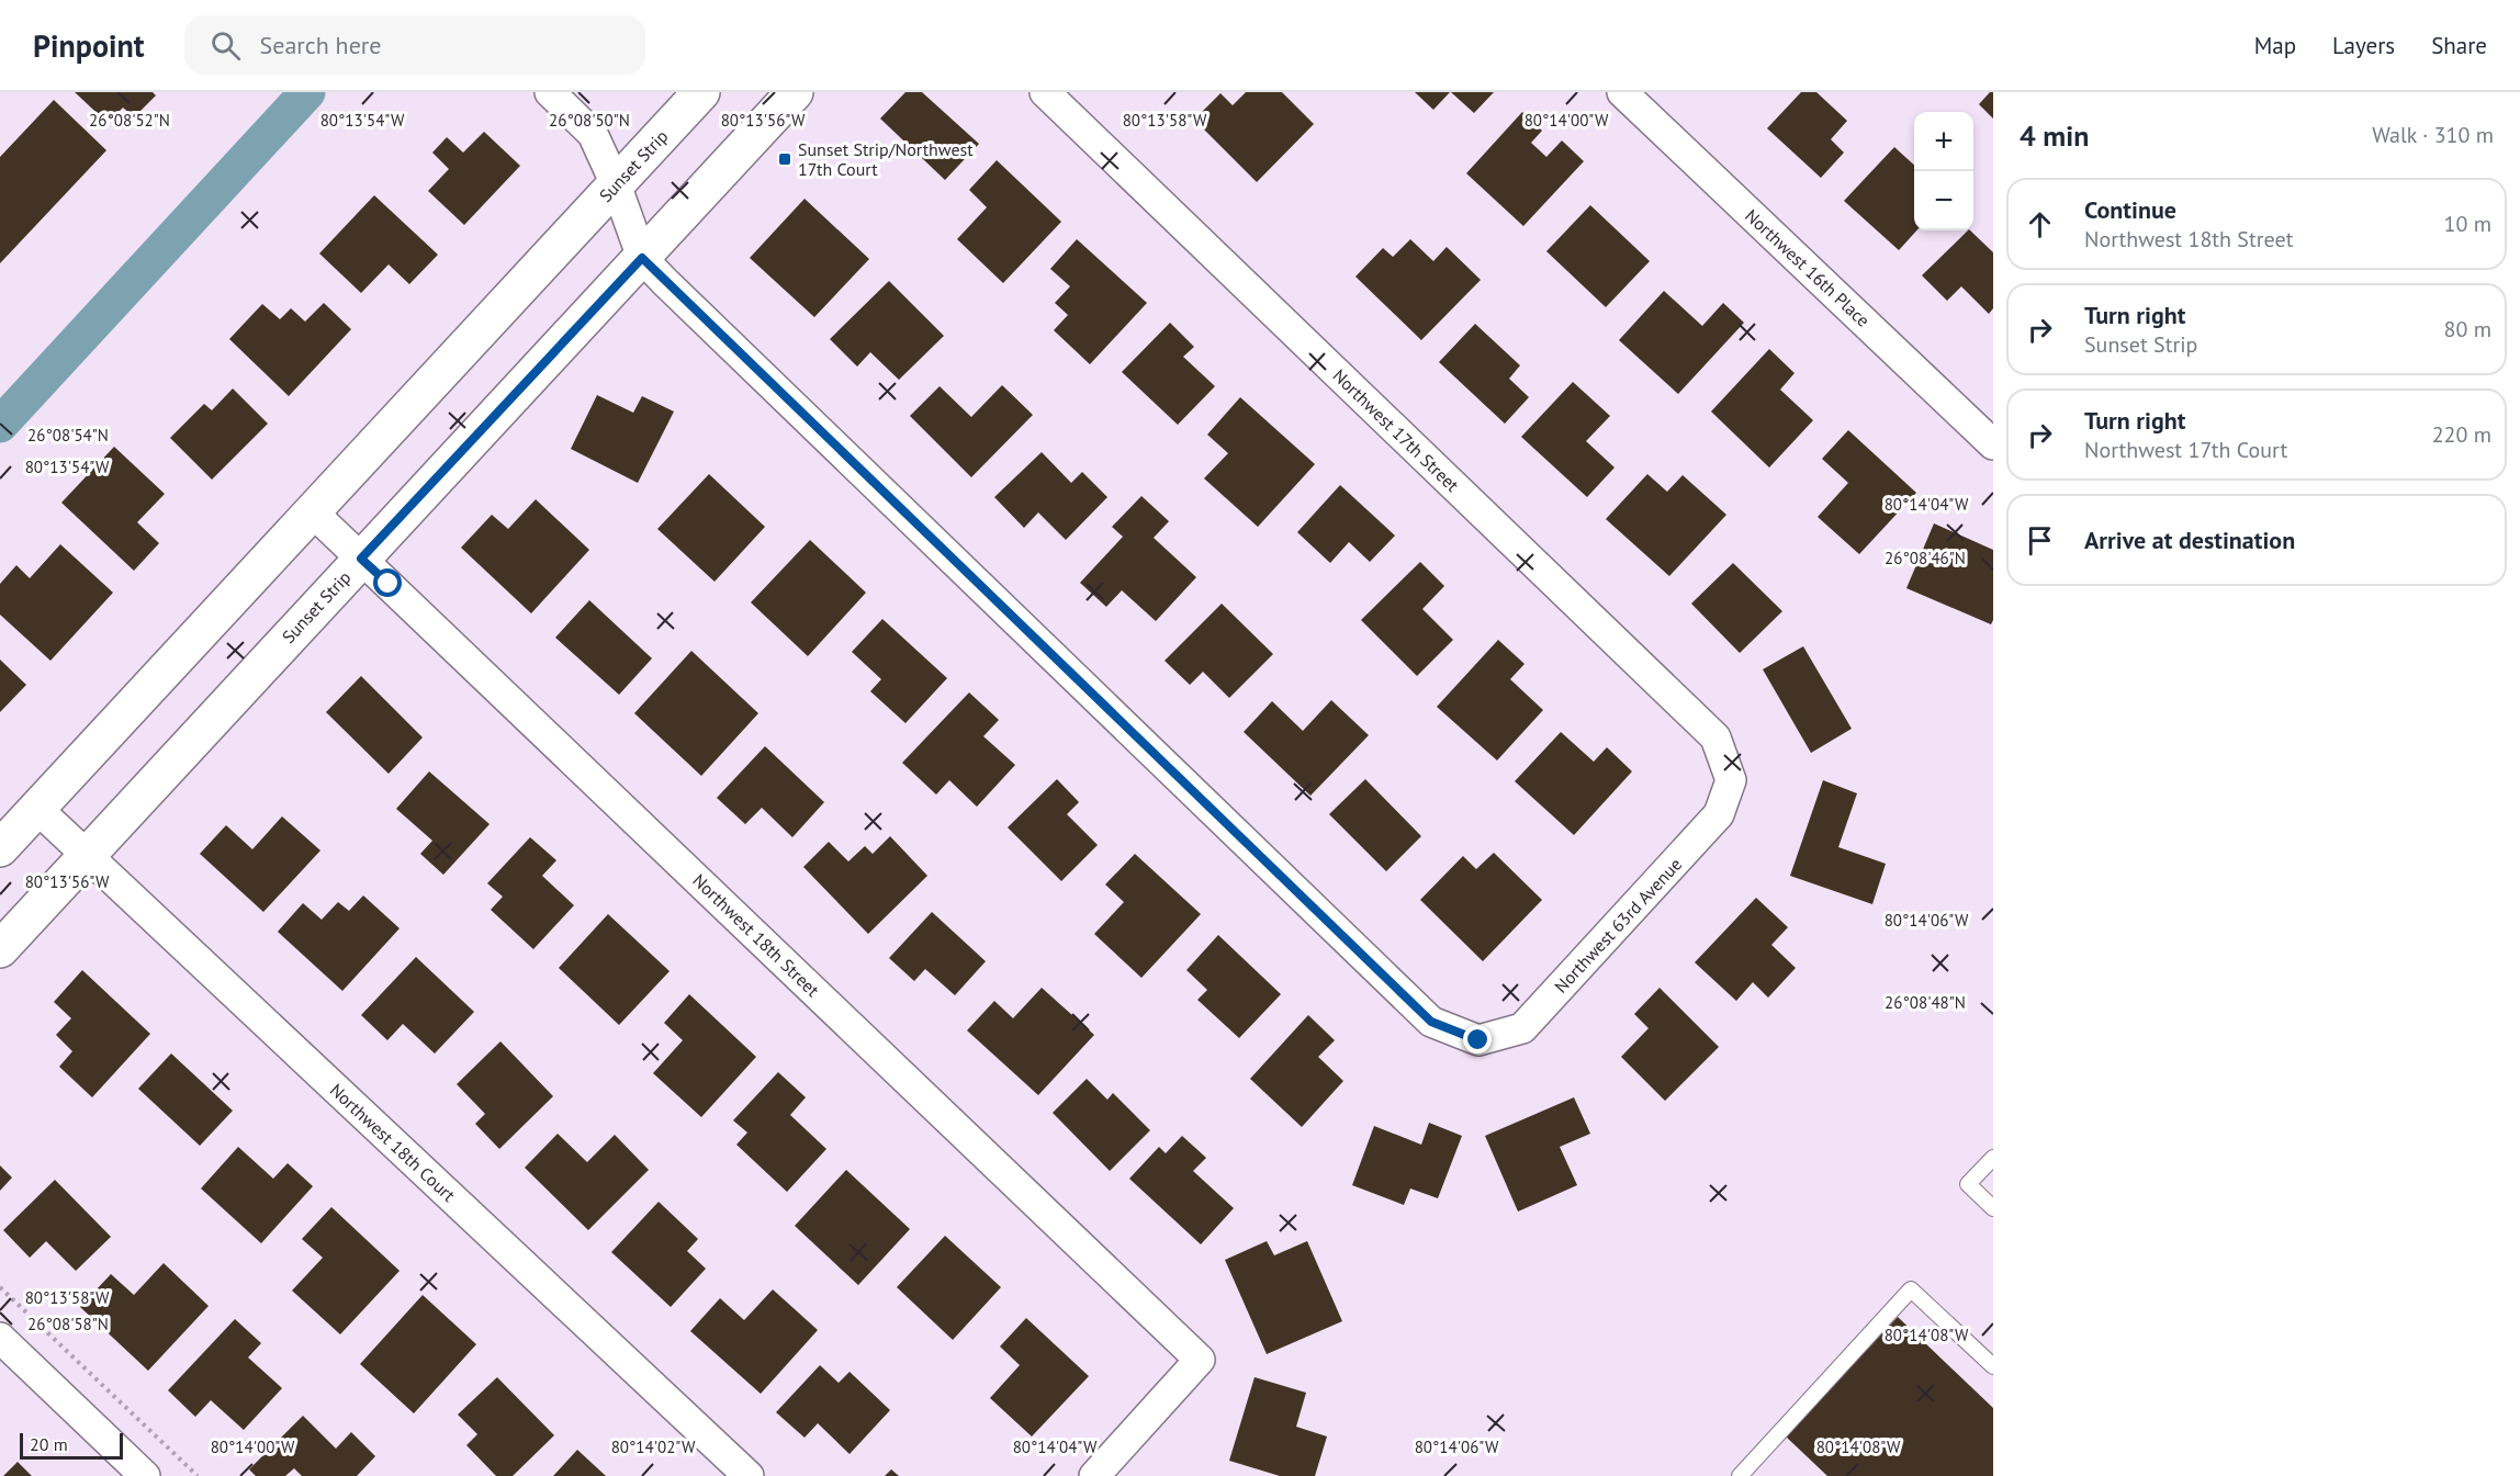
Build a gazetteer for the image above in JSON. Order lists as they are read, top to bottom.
{
  "streets": {
    "street": [
      "Sunset Strip",
      "Northwest 16th Place",
      "Northwest 17th Street",
      "Northwest 63rd Avenue",
      "Northwest 18th Street",
      "Northwest 18th Court"
    ]
  },
  "crossings": [
    ["Sunset Strip", "Northwest 63rd Avenue"],
    ["Sunset Strip", "Northwest 18th Street"],
    ["Sunset Strip", "Northwest 18th Court"],
    ["Northwest 17th Street", "Northwest 63rd Avenue"]
  ],
  "places": {
    "transit": ["Sunset Strip/Northwest 17th Court"]
  },
  "scale_bar": "20 m",
  "page": {
    "header": "Pinpoint",
    "search": "Search here",
    "nav": ["Map", "Layers", "Share"],
    "heading": ["4 min", "Walk · 310 m"],
    "map_buttons": ["+", "−"],
    "list": [
      ["Continue", "Northwest 18th Street", "10 m"],
      ["Turn right", "Sunset Strip", "80 m"],
      ["Turn right", "Northwest 17th Court", "220 m"],
      "Arrive at destination"
    ],
    "scale": "20 m"
  },
  "coordinates": [
    "26°08'52\"N",
    "26°08'50\"N",
    "80°13'58\"W",
    "80°14'00\"W",
    "80°13'54\"W",
    "80°13'56\"W",
    "26°08'54\"N",
    "80°14'04\"W",
    "26°08'46\"N",
    "80°14'06\"W",
    "26°08'48\"N",
    "26°08'58\"N",
    "80°14'08\"W",
    "80°14'02\"W"
  ]
}
